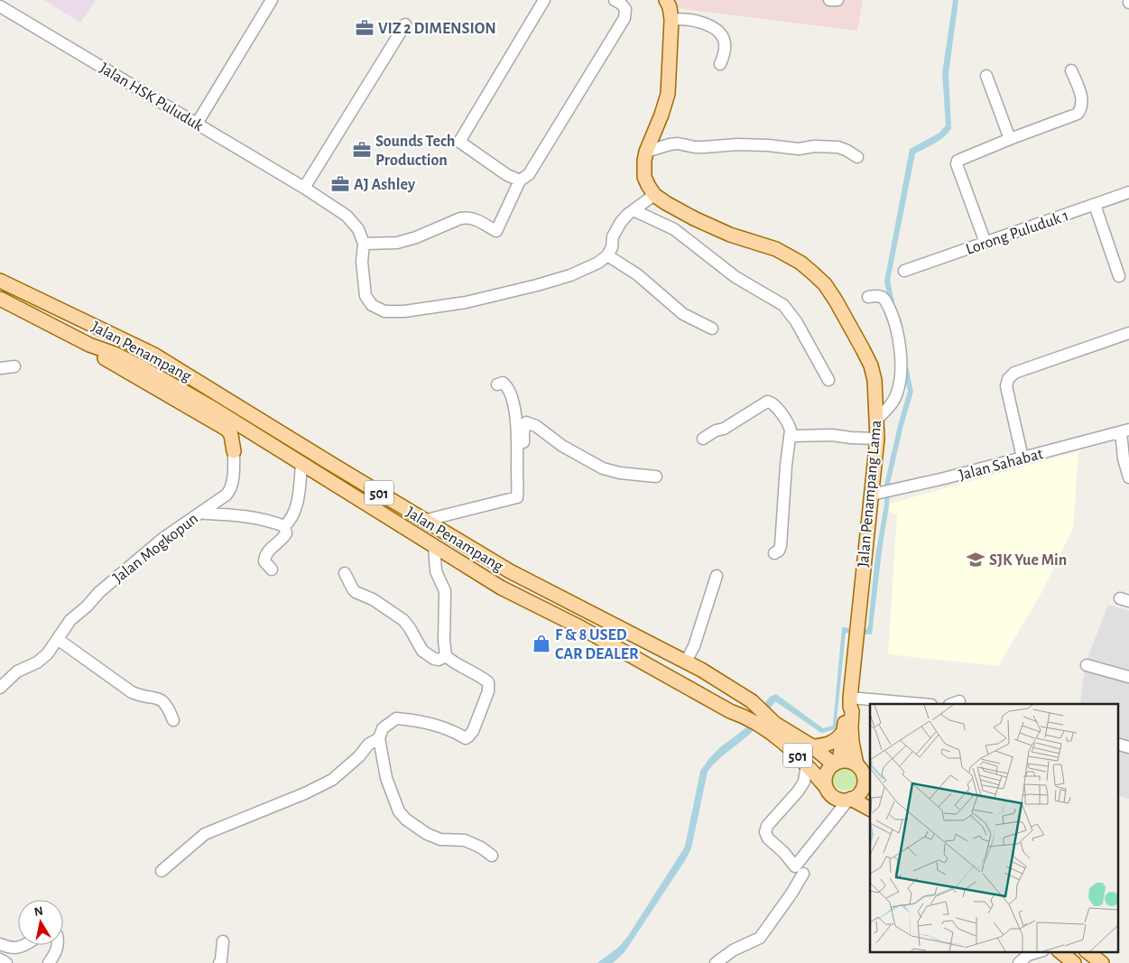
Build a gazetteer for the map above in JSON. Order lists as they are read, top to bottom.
{
  "streets": {
    "main road": ["Jalan Penampang", "501", "Jalan Penampang Lama"],
    "street": [
      "Jalan HSK Puluduk",
      "Lorong Puluduk 1",
      "Jalan Sahabat",
      "Jalan Mogkopun"
    ]
  },
  "crossings": [
    ["Jalan Penampang", "Jalan Penampang Lama"],
    ["Jalan Sahabat", "Jalan Penampang Lama"]
  ],
  "places": {
    "office": ["VIZ 2 DIMENSION", "Sounds Tech Production", "AJ Ashley"],
    "school or university": ["SJK Yue Min"],
    "shop": ["F & 8 USED CAR DEALER"]
  },
  "north": "top"
}
